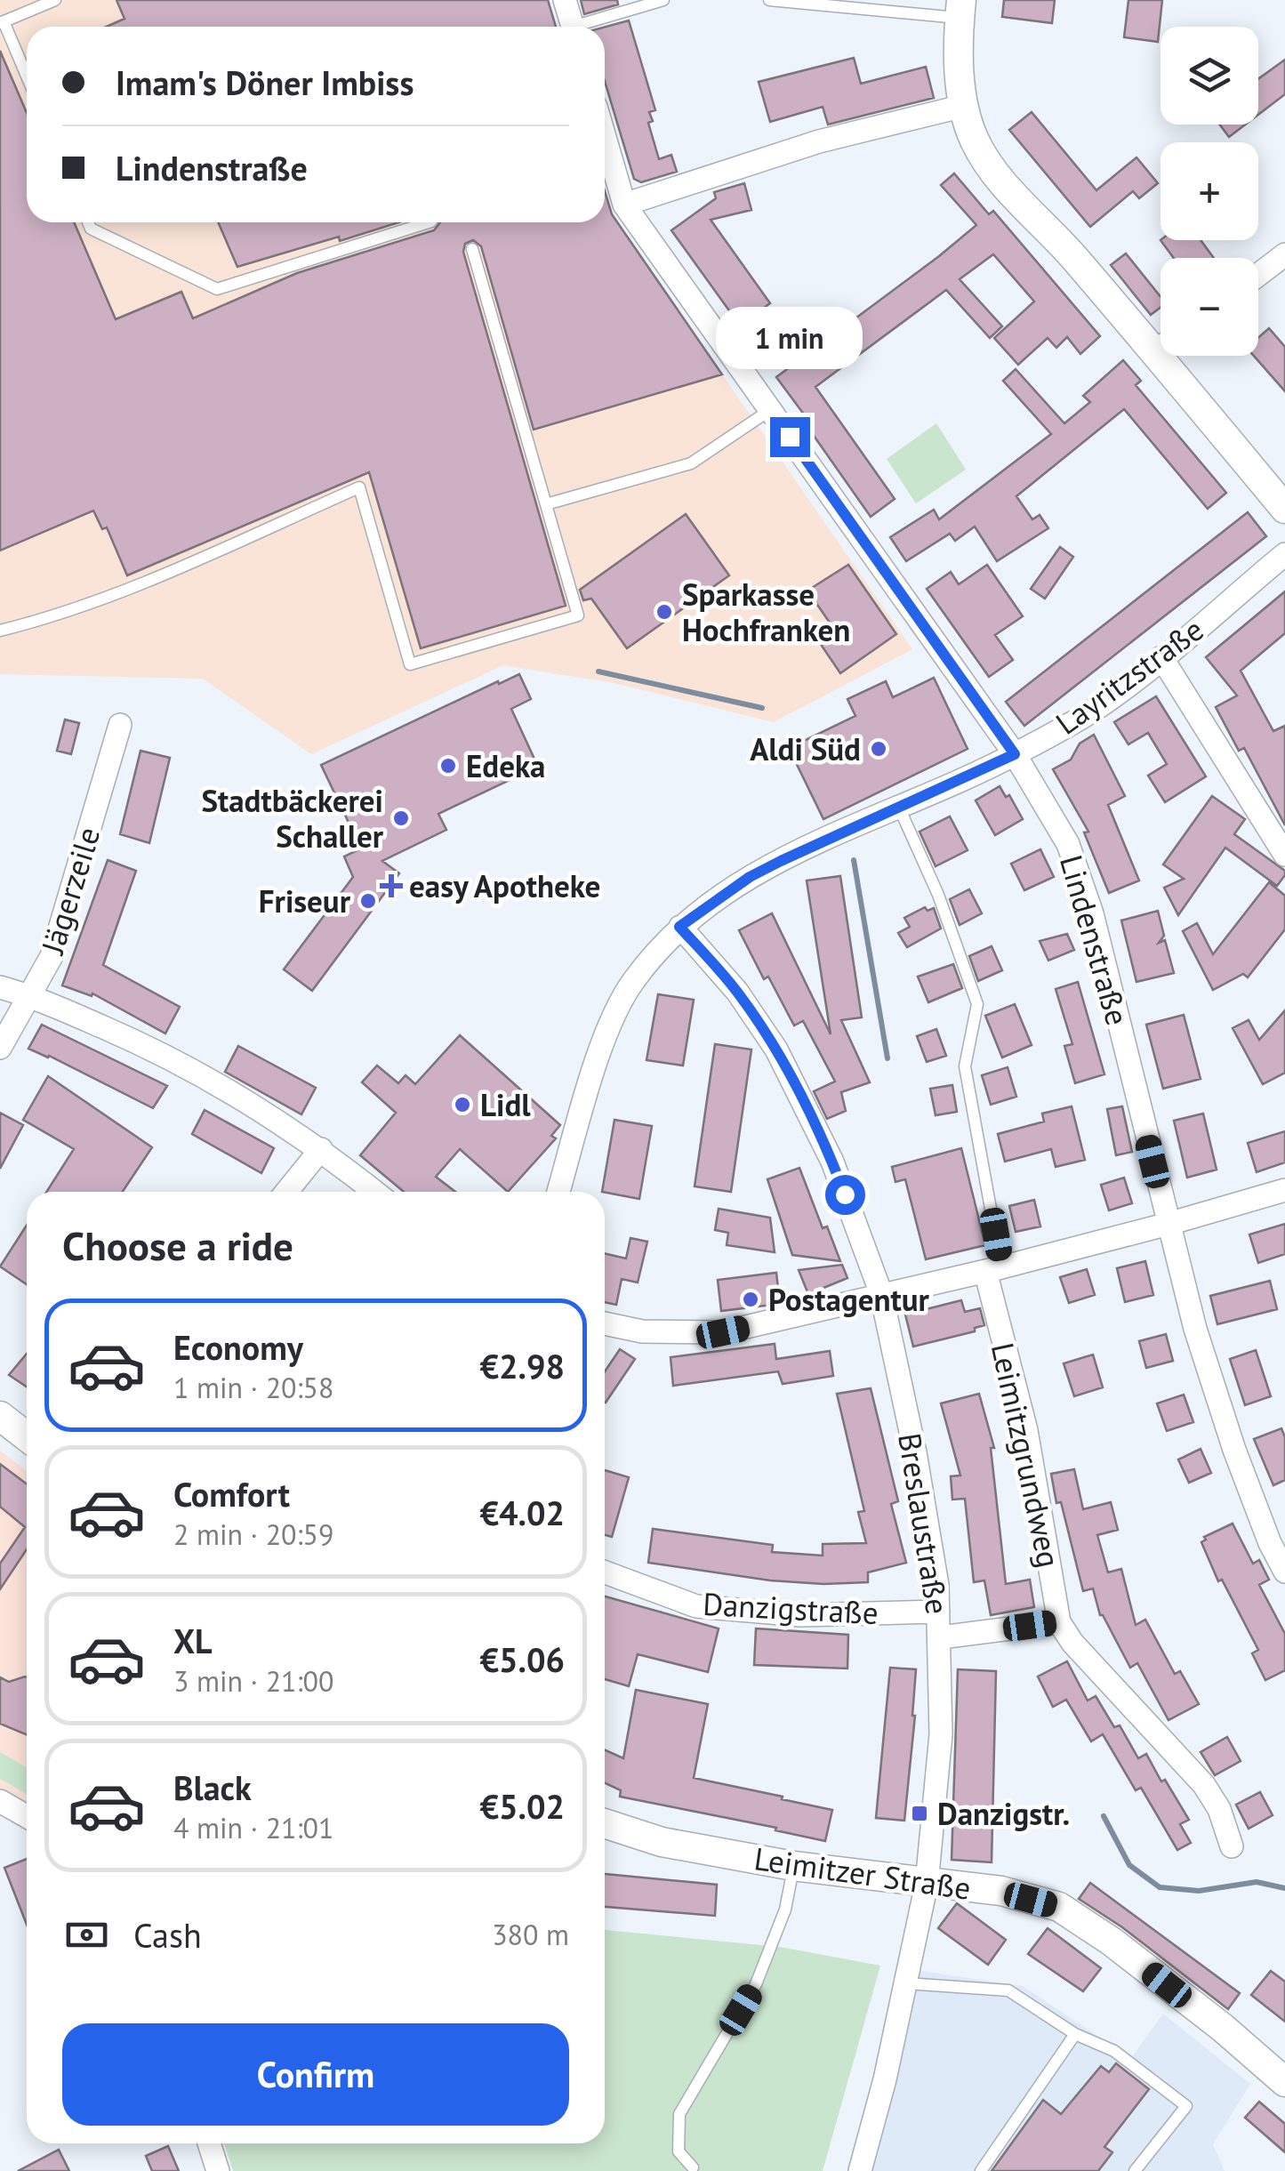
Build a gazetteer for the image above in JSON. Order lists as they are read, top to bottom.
{
  "streets": {
    "street": [
      "Layritzstraße",
      "Jägerzeile",
      "Lindenstraße",
      "Leimitzgrundweg",
      "Breslaustraße",
      "Danzigstraße",
      "Leimitzer Straße"
    ]
  },
  "crossings": [
    ["Layritzstraße", "Lindenstraße"],
    ["Layritzstraße", "Leimitzgrundweg"],
    ["Layritzstraße", "Breslaustraße"],
    ["Breslaustraße", "Danzigstraße"],
    ["Breslaustraße", "Leimitzer Straße"]
  ],
  "places": {
    "other": [
      "Sparkasse Hochfranken",
      "Aldi Süd",
      "Edeka",
      "Stadtbäckerei Schaller",
      "Friseur",
      "Lidl",
      "Postagentur"
    ],
    "health": ["easy Apotheke"],
    "transit": ["Danzigstr."]
  },
  "page": {
    "map_buttons": ["+", "−"],
    "banner": ["Imam's Döner Imbiss", "Lindenstraße"],
    "bubble": "1 min",
    "heading": "Choose a ride",
    "list": [
      {
        "name": "Economy",
        "note": "1 min · 20:58",
        "value": "€2.98"
      },
      {
        "name": "Comfort",
        "note": "2 min · 20:59",
        "value": "€4.02"
      },
      {
        "name": "XL",
        "note": "3 min · 21:00",
        "value": "€5.06"
      },
      {
        "name": "Black",
        "note": "4 min · 21:01",
        "value": "€5.02"
      }
    ],
    "pay": ["Cash", "380 m"],
    "buttons": "Confirm"
  }
}
